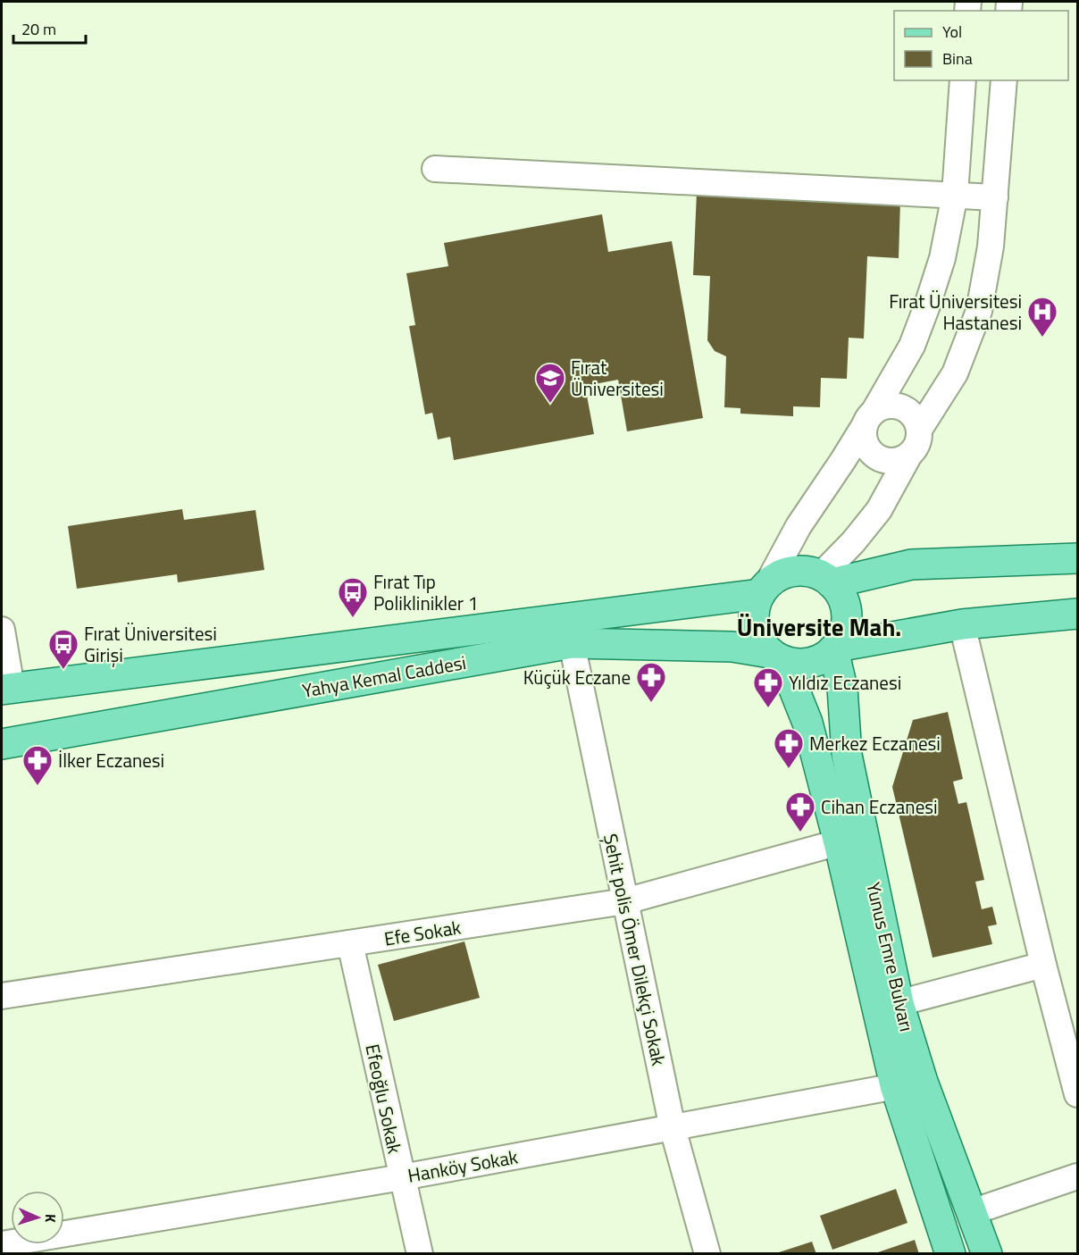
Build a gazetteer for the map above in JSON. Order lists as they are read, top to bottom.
{
  "streets": {
    "main road": ["Yahya Kemal Caddesi", "Yunus Emre Bulvarı"],
    "street": [
      "Efe Sokak",
      "Şehit polis Ömer Dilekçi Sokak",
      "Efeoğlu Sokak",
      "Hanköy Sokak"
    ]
  },
  "crossings": [
    ["Yahya Kemal Caddesi", "Şehit polis Ömer Dilekçi Sokak"],
    ["Yahya Kemal Caddesi", "Yunus Emre Bulvarı"],
    ["Efe Sokak", "Şehit polis Ömer Dilekçi Sokak"],
    ["Efe Sokak", "Yunus Emre Bulvarı"],
    ["Efe Sokak", "Efeoğlu Sokak"],
    ["Şehit polis Ömer Dilekçi Sokak", "Hanköy Sokak"],
    ["Yunus Emre Bulvarı", "Hanköy Sokak"],
    ["Efeoğlu Sokak", "Hanköy Sokak"]
  ],
  "districts": ["Üniversite Mah."],
  "places": {
    "hospital": ["Fırat Üniversitesi Hastanesi"],
    "school or university": ["Fırat Üniversitesi"],
    "bus stop": ["Fırat Tıp Poliklinikler 1", "Fırat Üniversitesi Girişi"],
    "pharmacy": [
      "Küçük Eczane",
      "Yıldız Eczanesi",
      "Merkez Eczanesi",
      "İlker Eczanesi",
      "Cihan Eczanesi"
    ]
  },
  "legend": ["Yol", "Bina"],
  "scale_bar": "20 m",
  "north": "right"
}
